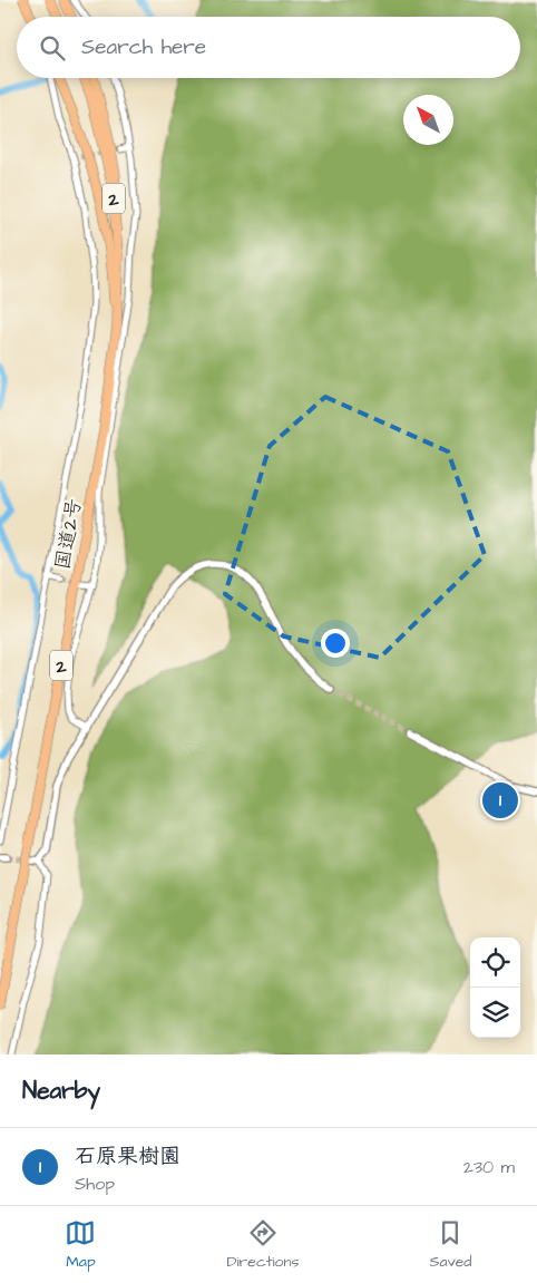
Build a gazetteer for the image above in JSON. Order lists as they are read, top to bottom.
{
  "streets": {
    "highway": ["2", "国道2号"]
  },
  "north": "top left",
  "page": {
    "search": "Search here",
    "pins": "1",
    "heading": "Nearby",
    "list": [
      {
        "mark": "1",
        "name": "石原果樹園",
        "note": "Shop",
        "value": "230 m"
      }
    ],
    "nav": ["Map", "Directions", "Saved"]
  }
}
